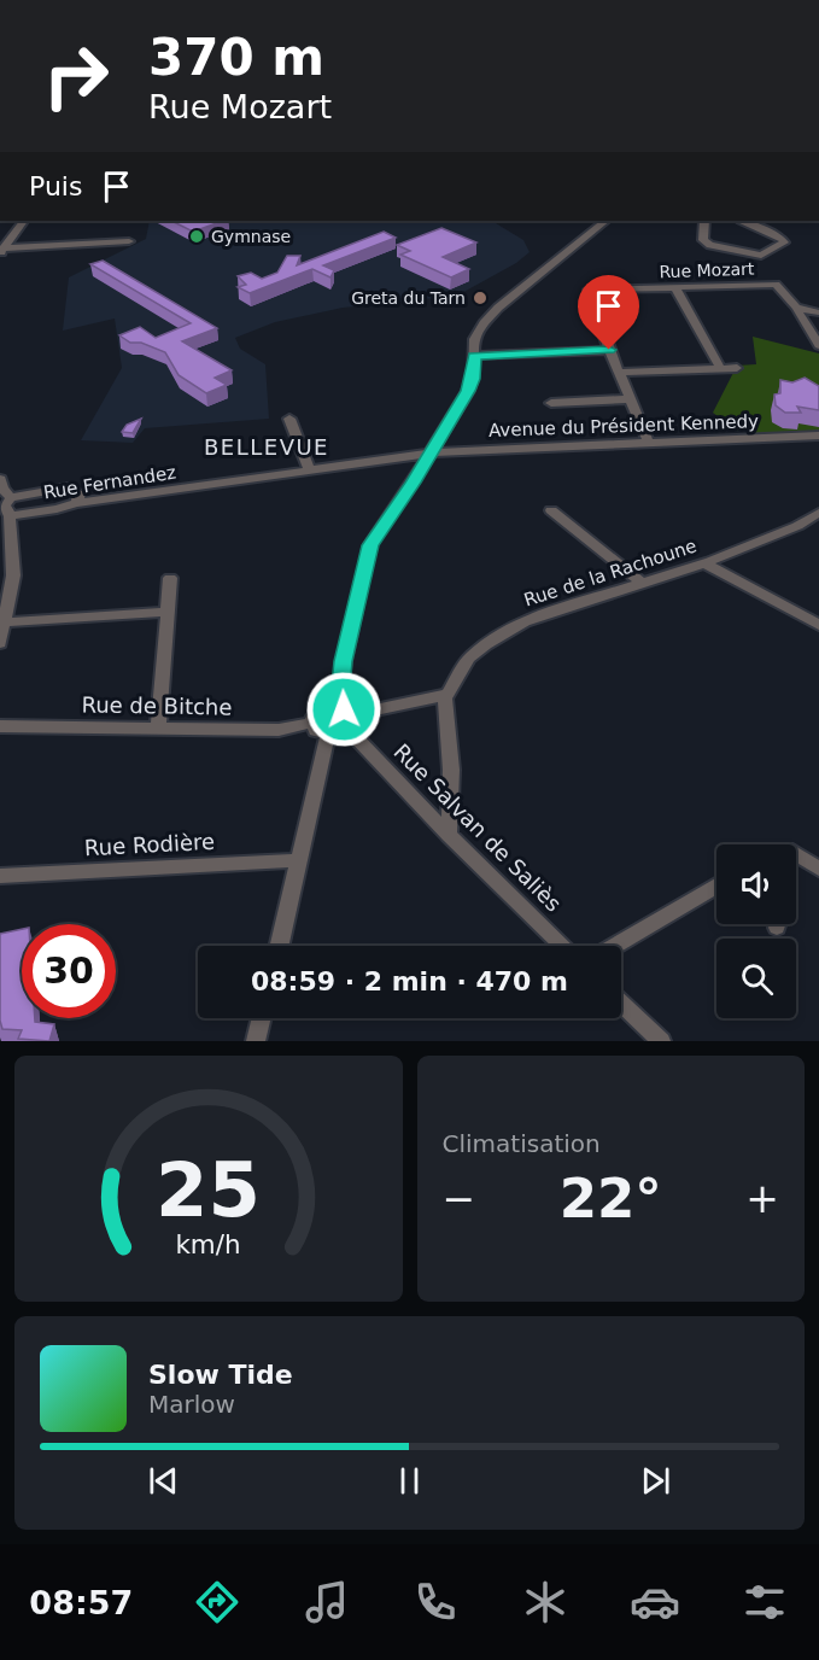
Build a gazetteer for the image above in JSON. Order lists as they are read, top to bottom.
{
  "streets": {
    "street": [
      "Rue Mozart",
      "Avenue du Président Kennedy",
      "Rue Fernandez",
      "Rue de la Rachoune",
      "Rue de Bitche",
      "Rue Salvan de Saliès",
      "Rue Rodière"
    ]
  },
  "crossings": [
    ["Avenue du Président Kennedy", "Rue Fernandez"],
    ["Rue de Bitche", "Rue Salvan de Saliès"]
  ],
  "districts": ["BELLEVUE"],
  "places": ["Gymnase", "Greta du Tarn"],
  "page": {
    "turn": ["370 m", "Rue Mozart"],
    "then": "Puis",
    "limit": "30",
    "trip": "08:59 · 2 min · 470 m",
    "tile": "Climatisation",
    "heat": ["−", "22°", "+"],
    "song": ["Slow Tide", "Marlow"],
    "tabs": "08:57",
    "gauge": ["25", "km/h"]
  }
}
